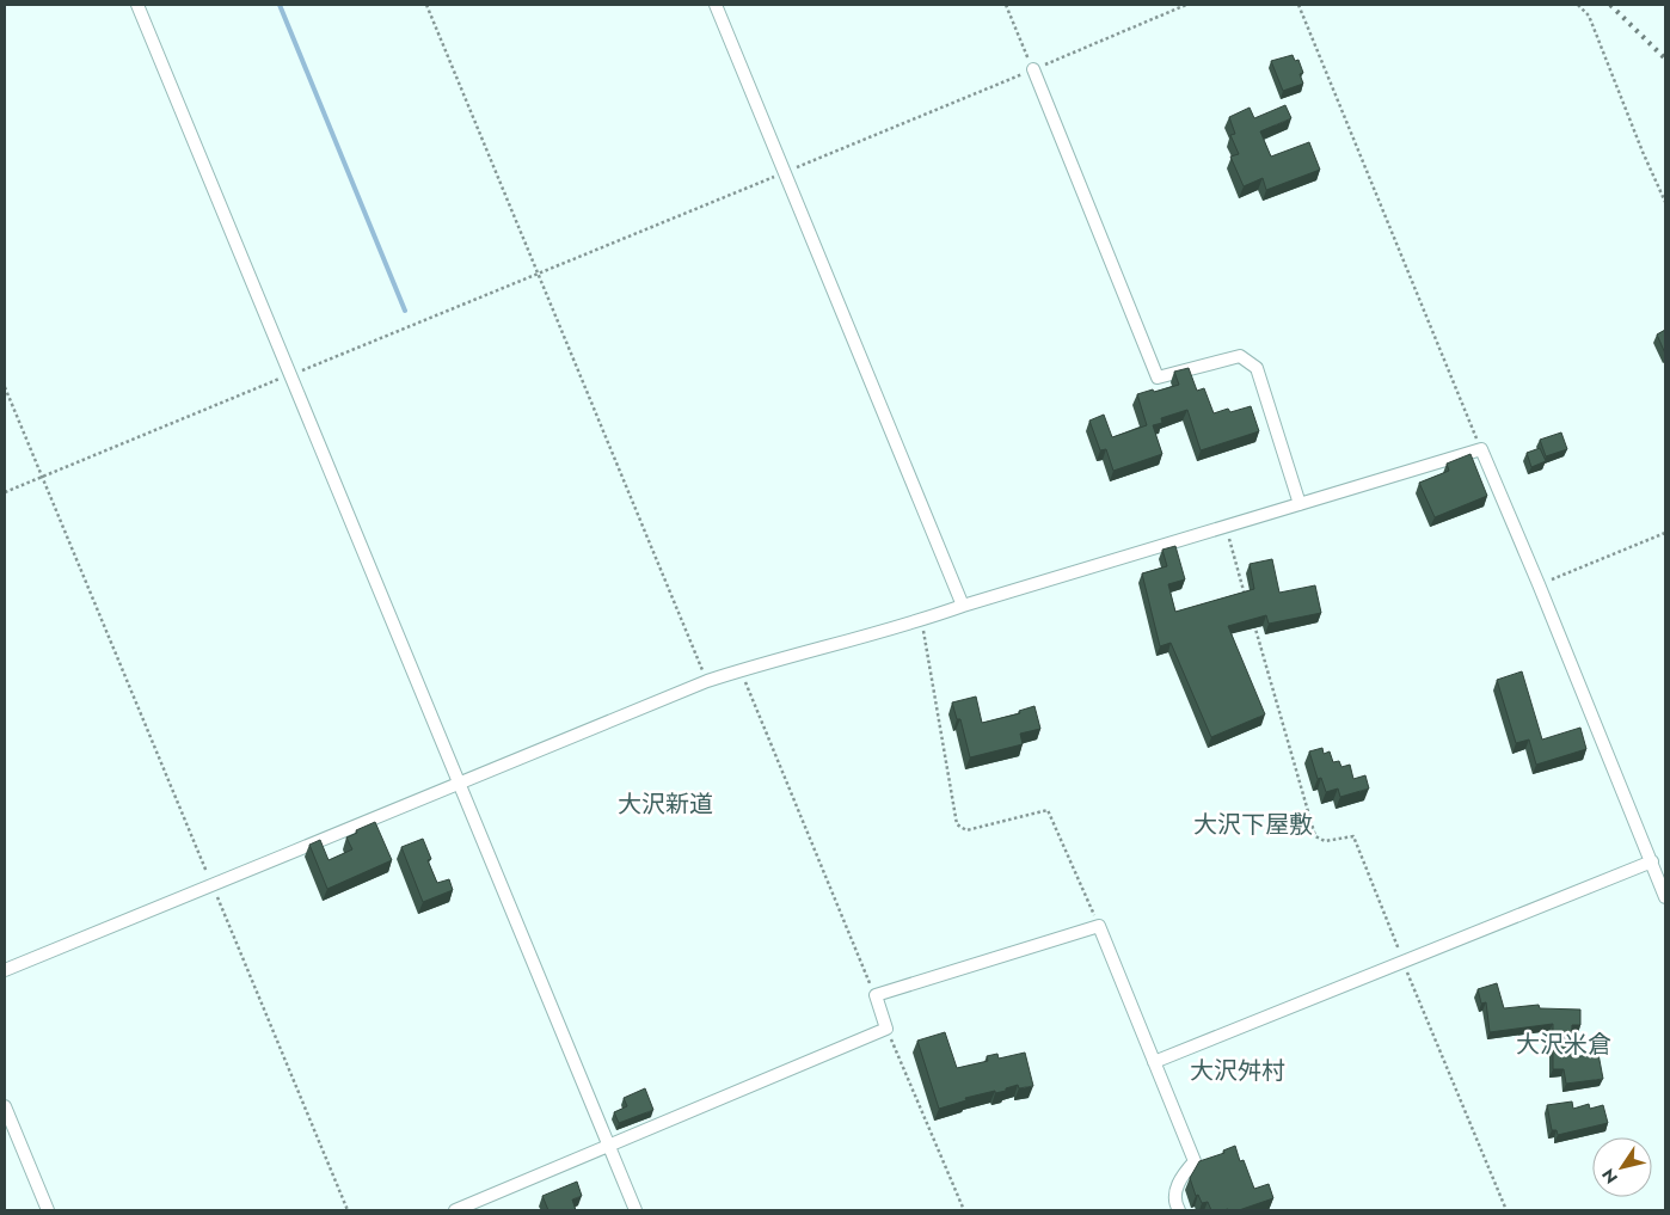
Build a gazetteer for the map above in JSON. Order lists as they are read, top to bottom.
{
  "districts": [
    "大沢新道",
    "大沢下屋敷",
    "大沢米倉",
    "大沢舛村"
  ],
  "north": "bottom left"
}
